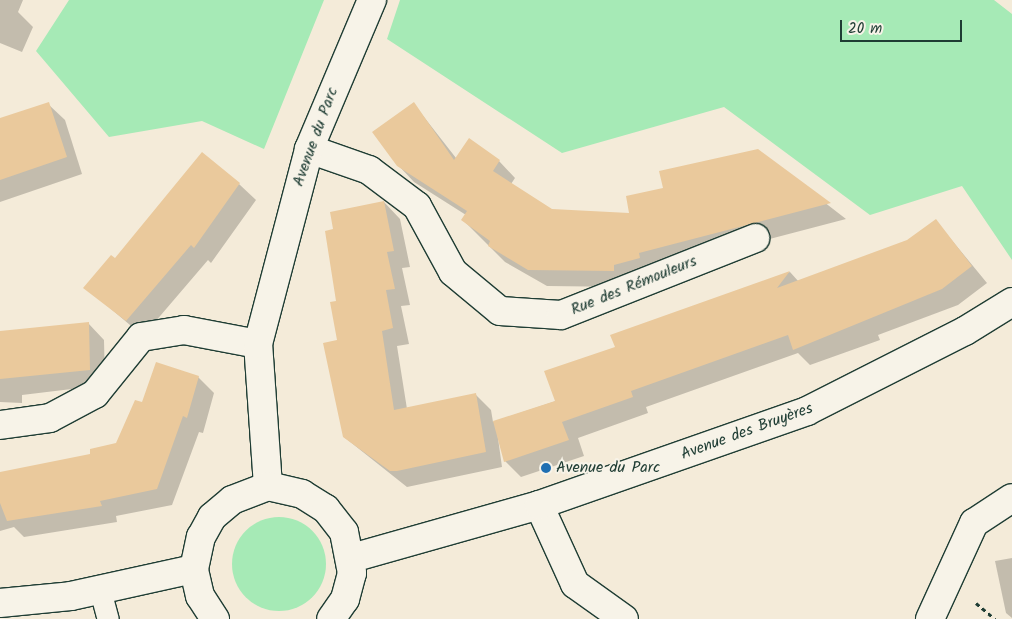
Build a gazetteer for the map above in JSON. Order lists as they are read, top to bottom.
{
  "streets": {
    "street": ["Avenue du Parc", "Rue des Rémouleurs", "Avenue des Bruyères"]
  },
  "crossings": [
    ["Avenue du Parc", "Rue des Rémouleurs"]
  ],
  "places": ["Avenue du Parc"],
  "scale_bar": "20 m"
}
